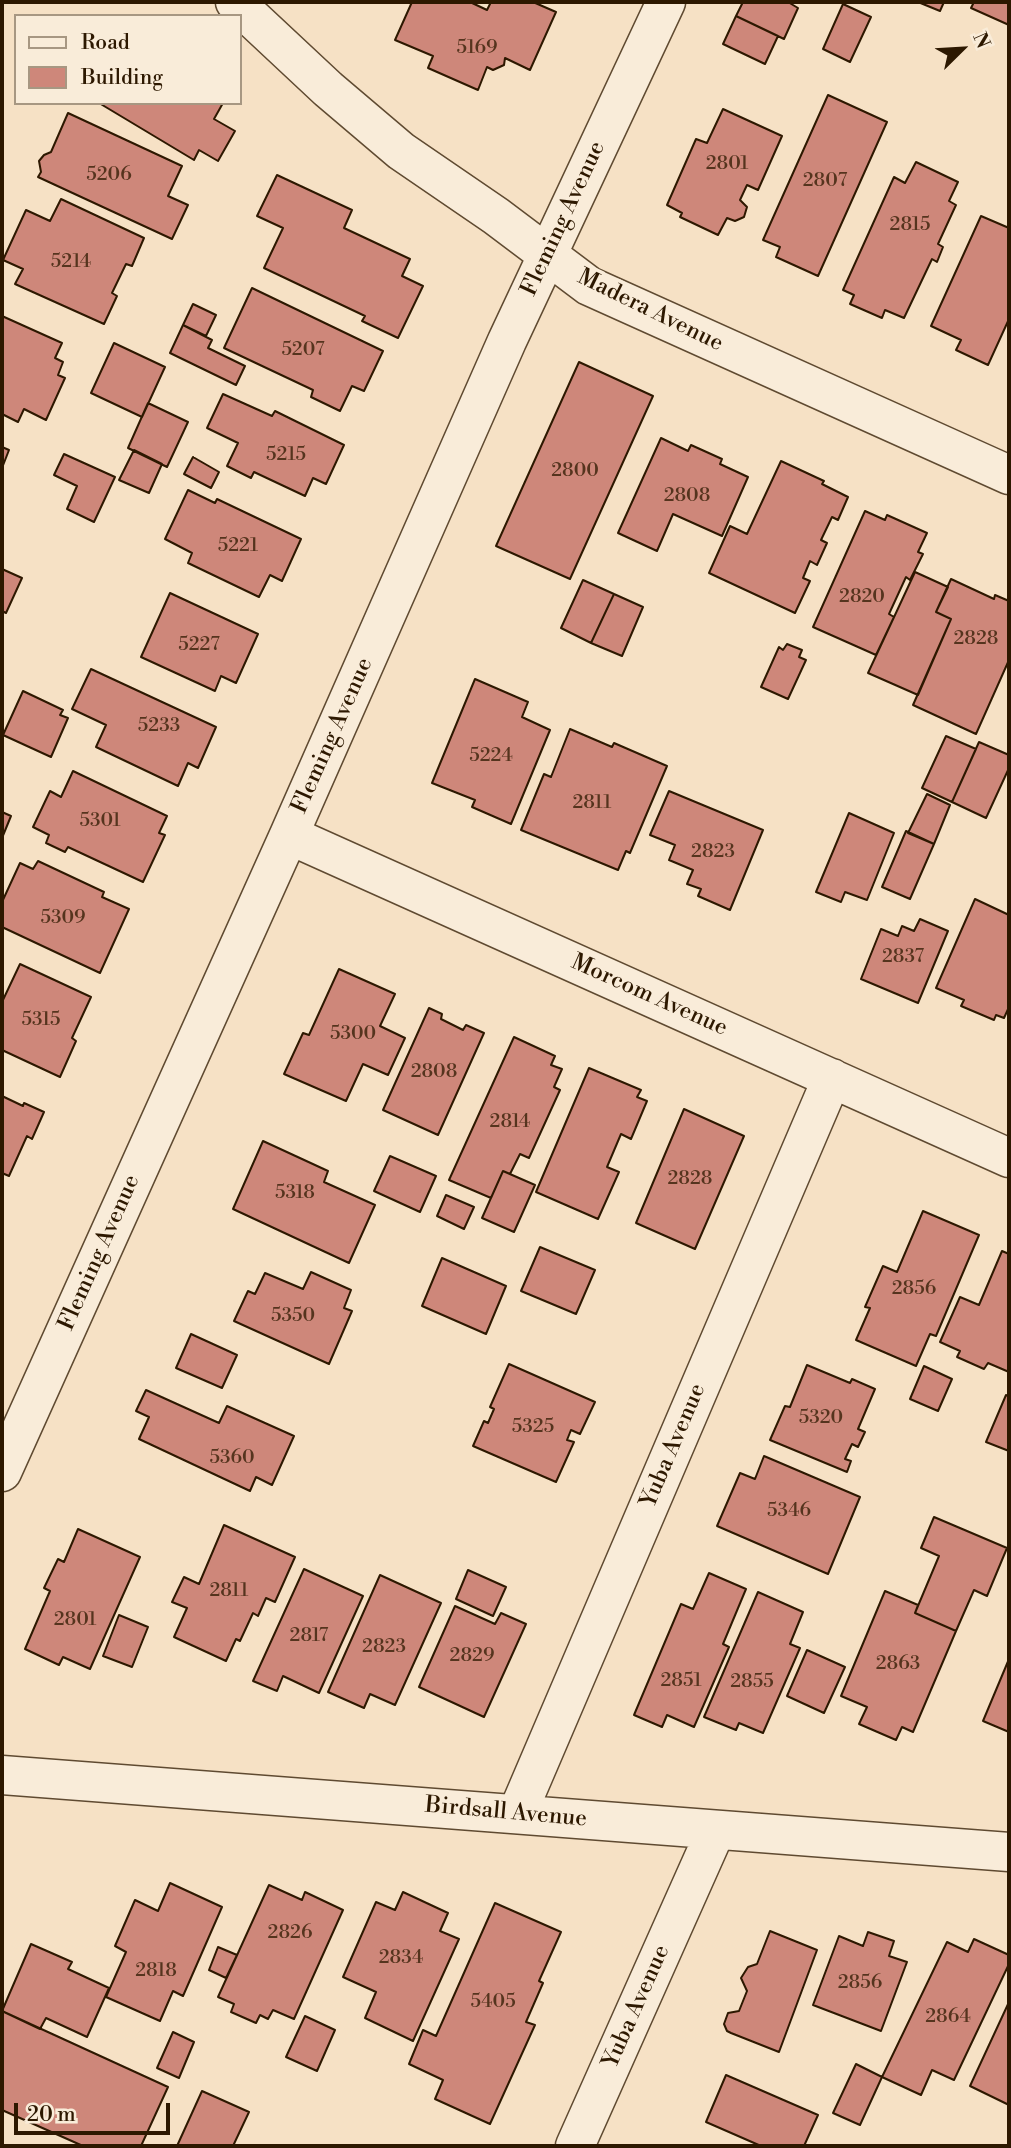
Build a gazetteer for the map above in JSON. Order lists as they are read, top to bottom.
{
  "streets": {
    "street": [
      "Fleming Avenue",
      "Madera Avenue",
      "Morcom Avenue",
      "Yuba Avenue",
      "Birdsall Avenue"
    ]
  },
  "crossings": [
    ["Fleming Avenue", "Madera Avenue"],
    ["Fleming Avenue", "Morcom Avenue"],
    ["Morcom Avenue", "Yuba Avenue"],
    ["Yuba Avenue", "Birdsall Avenue"]
  ],
  "house_numbers": [
    "5169",
    "2801",
    "5206",
    "2807",
    "2815",
    "5214",
    "5207",
    "5215",
    "2800",
    "2808",
    "5221",
    "2820",
    "2828",
    "5227",
    "5233",
    "5224",
    "2811",
    "5301",
    "2823",
    "5309",
    "2837",
    "5315",
    "5300",
    "2808",
    "2814",
    "2828",
    "5318",
    "2856",
    "5350",
    "5320",
    "5325",
    "5360",
    "5346",
    "2811",
    "2801",
    "2817",
    "2823",
    "2829",
    "2863",
    "2851",
    "2855",
    "2826",
    "2834",
    "2818",
    "2856",
    "5405",
    "2864"
  ],
  "legend": ["Road", "Building"],
  "scale_bar": "20 m",
  "north": "top right"
}
